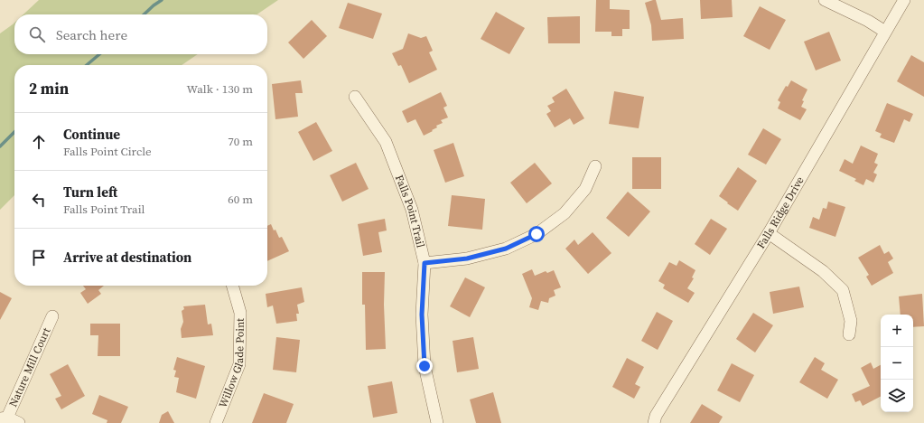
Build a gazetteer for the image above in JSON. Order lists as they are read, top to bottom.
{
  "streets": {
    "street": [
      "Falls Point Trail",
      "Falls Ridge Drive",
      "Willow Glade Point",
      "Nature Mill Court"
    ]
  },
  "page": {
    "search": "Search here",
    "heading": ["2 min", "Walk · 130 m"],
    "list": [
      ["Continue", "Falls Point Circle", "70 m"],
      ["Turn left", "Falls Point Trail", "60 m"],
      "Arrive at destination"
    ],
    "map_buttons": ["+", "−"]
  }
}
